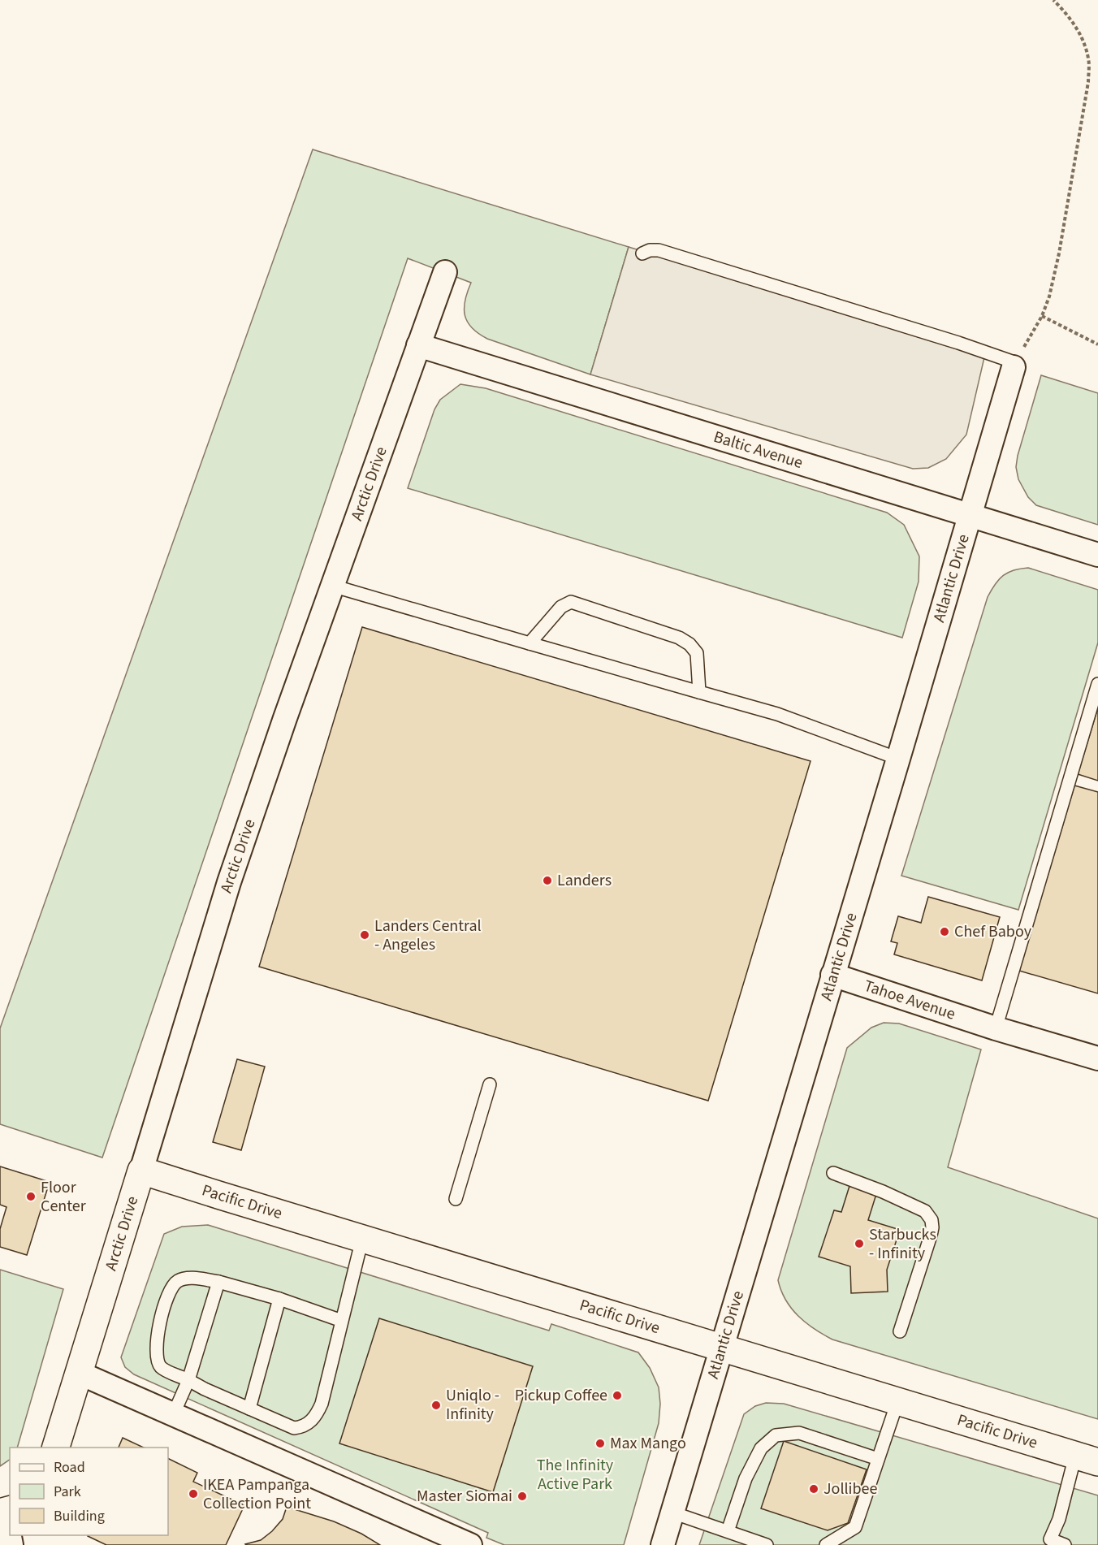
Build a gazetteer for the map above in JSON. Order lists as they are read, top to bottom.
{
  "streets": {
    "main road": ["Arctic Drive", "Pacific Drive"],
    "street": ["Baltic Avenue", "Atlantic Drive", "Tahoe Avenue"]
  },
  "crossings": [
    ["Baltic Avenue", "Arctic Drive"],
    ["Baltic Avenue", "Atlantic Drive"],
    ["Arctic Drive", "Pacific Drive"],
    ["Atlantic Drive", "Tahoe Avenue"],
    ["Atlantic Drive", "Pacific Drive"]
  ],
  "parks": ["The Infinity Active Park"],
  "places": [
    "Landers",
    "Chef Baboy",
    "Landers Central - Angeles",
    "Floor Center",
    "Starbucks - Infinity",
    "Pickup Coffee",
    "Uniqlo - Infinity",
    "Max Mango",
    "Jollibee",
    "IKEA Pampanga Collection Point",
    "Master Siomai"
  ],
  "legend": ["Road", "Park", "Building"]
}
